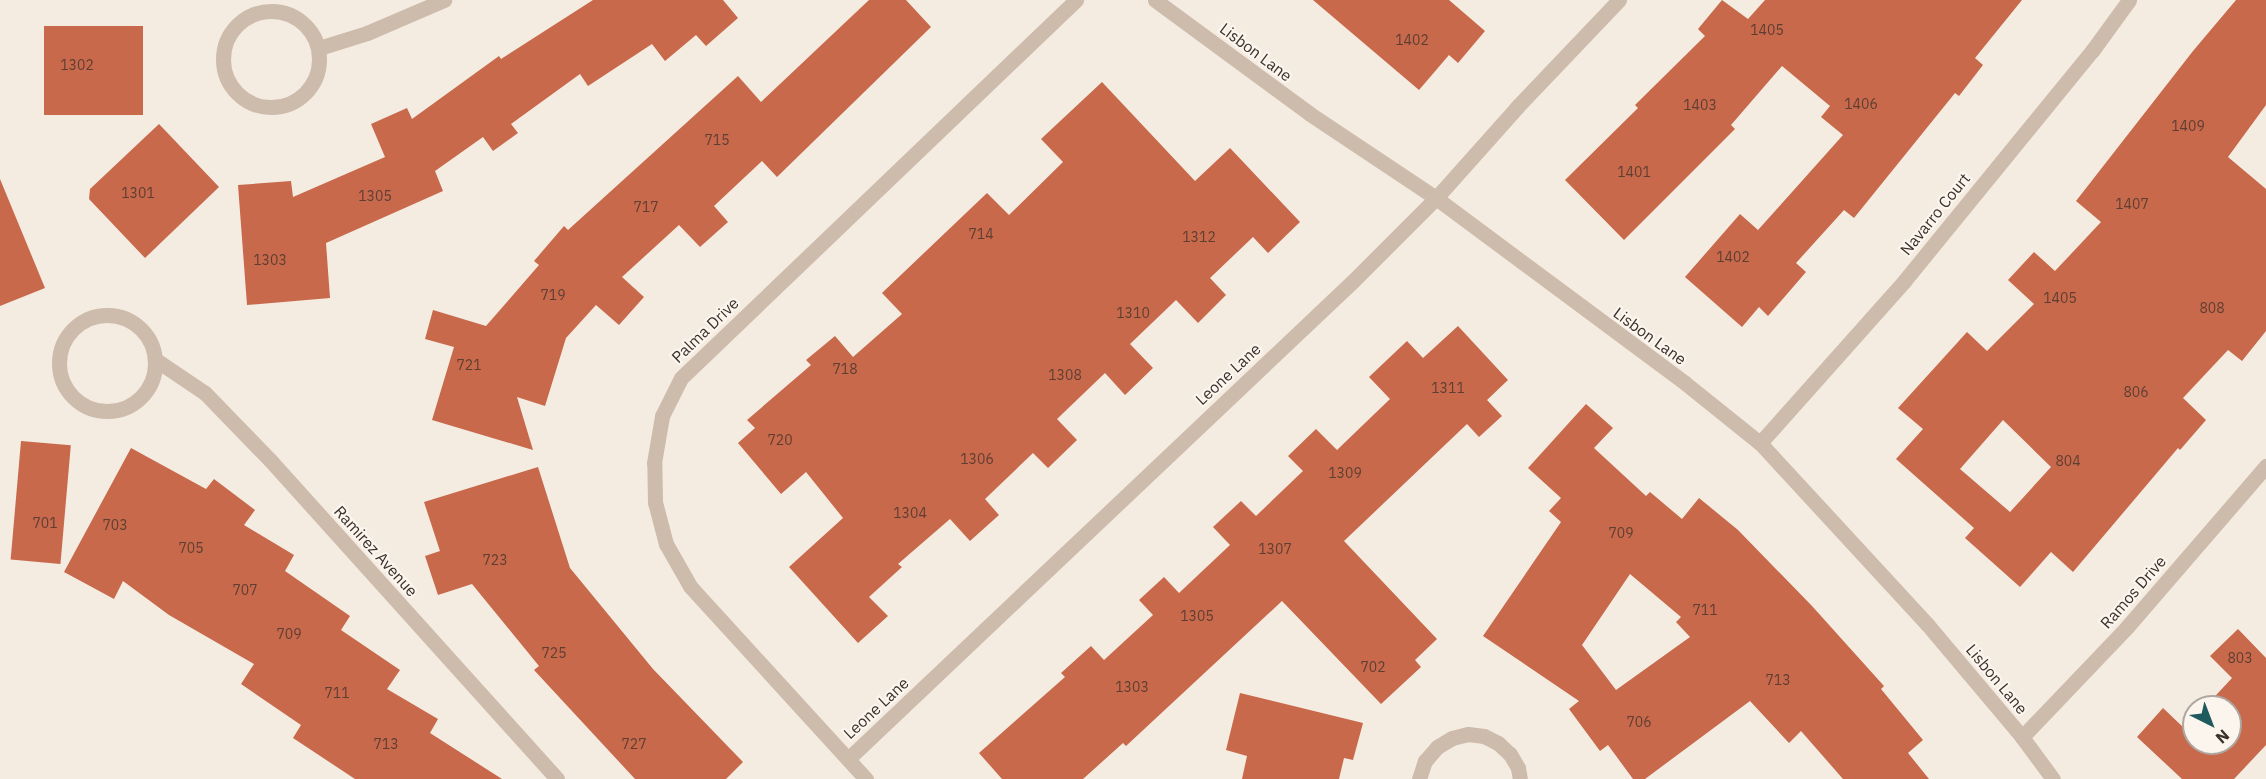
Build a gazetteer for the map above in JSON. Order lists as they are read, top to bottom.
{
  "streets": {
    "street": [
      "Lisbon Lane",
      "Navarro Court",
      "Palma Drive",
      "Leone Lane",
      "Ramirez Avenue",
      "Ramos Drive"
    ]
  },
  "crossings": [
    ["Lisbon Lane", "Navarro Court"],
    ["Lisbon Lane", "Leone Lane"],
    ["Lisbon Lane", "Ramos Drive"],
    ["Palma Drive", "Leone Lane"]
  ],
  "house_numbers": [
    "1405",
    "1402",
    "1302",
    "1406",
    "1403",
    "1409",
    "715",
    "1401",
    "1301",
    "1305",
    "1407",
    "717",
    "714",
    "1312",
    "1402",
    "1303",
    "719",
    "1405",
    "808",
    "1310",
    "721",
    "718",
    "1308",
    "1311",
    "806",
    "720",
    "1306",
    "804",
    "1309",
    "1304",
    "701",
    "703",
    "709",
    "705",
    "1307",
    "723",
    "707",
    "711",
    "1305",
    "709",
    "725",
    "803",
    "702",
    "713",
    "1303",
    "711",
    "706",
    "713",
    "727"
  ],
  "north": "bottom right"
}
